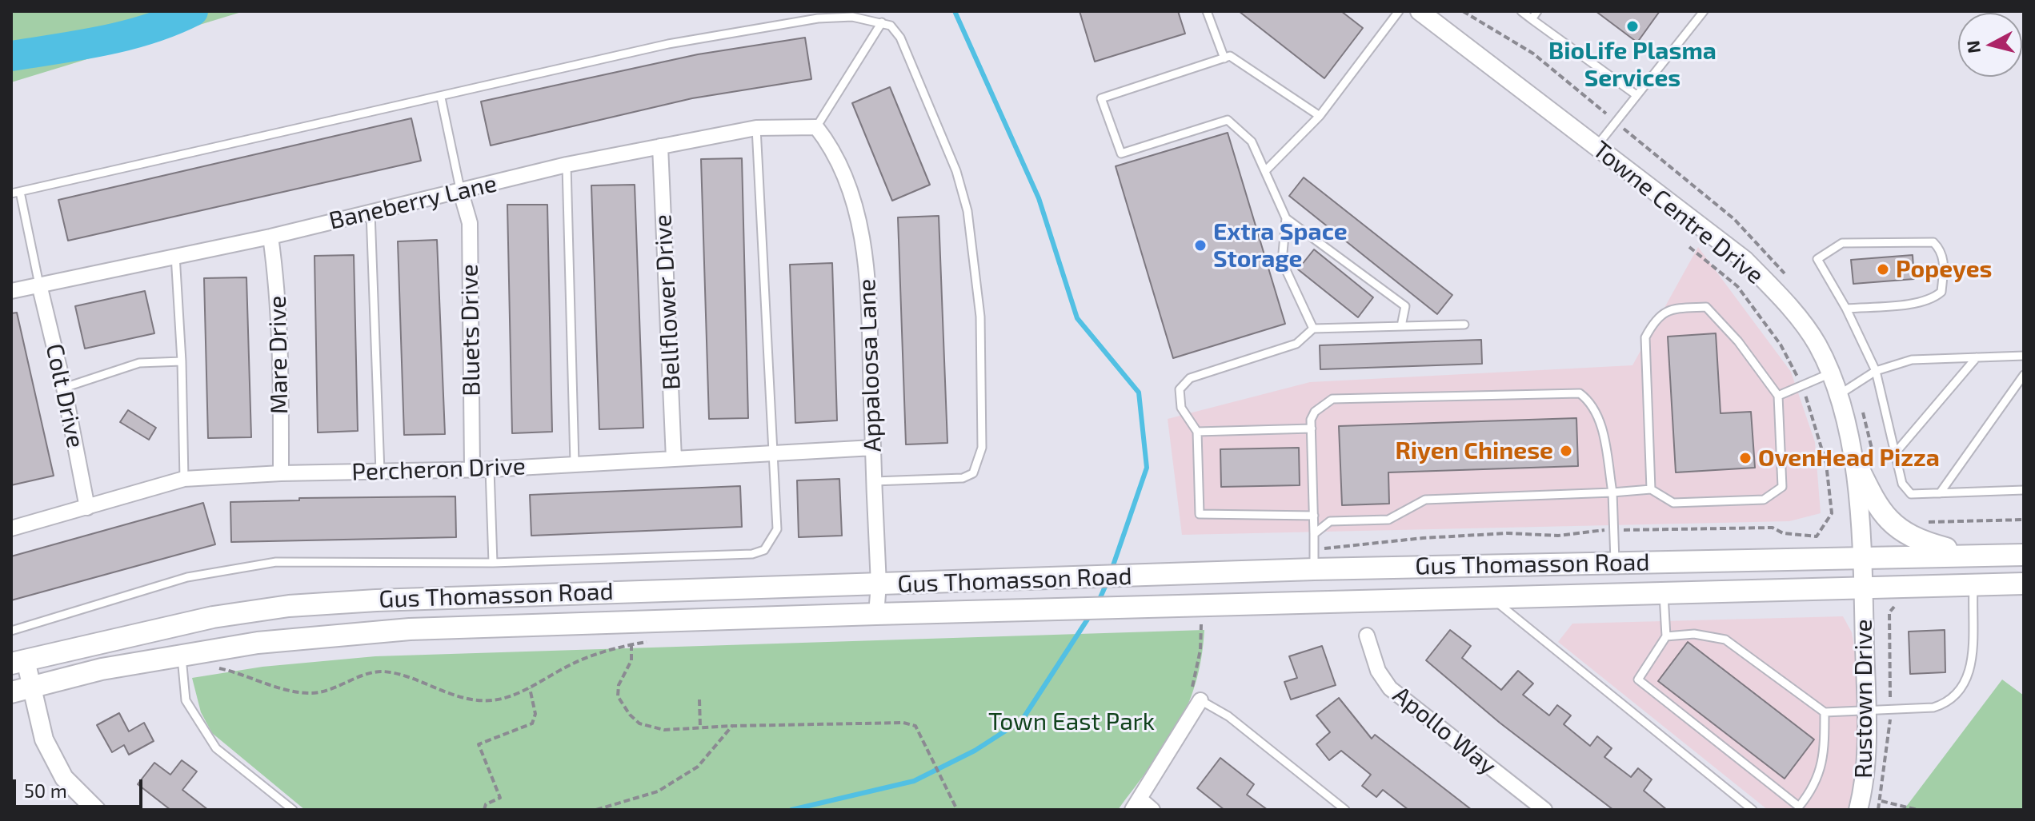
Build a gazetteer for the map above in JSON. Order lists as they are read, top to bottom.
{
  "streets": {
    "main road": ["Gus Thomasson Road"],
    "street": [
      "Baneberry Lane",
      "Towne Centre Drive",
      "Bellflower Drive",
      "Bluets Drive",
      "Mare Drive",
      "Appaloosa Lane",
      "Colt Drive",
      "Percheron Drive",
      "Rustown Drive",
      "Apollo Way"
    ]
  },
  "crossings": [
    ["Baneberry Lane", "Bellflower Drive"],
    ["Baneberry Lane", "Bluets Drive"],
    ["Baneberry Lane", "Mare Drive"],
    ["Baneberry Lane", "Appaloosa Lane"],
    ["Baneberry Lane", "Colt Drive"],
    ["Towne Centre Drive", "Gus Thomasson Road"],
    ["Towne Centre Drive", "Rustown Drive"],
    ["Bellflower Drive", "Percheron Drive"],
    ["Bluets Drive", "Percheron Drive"],
    ["Mare Drive", "Percheron Drive"],
    ["Appaloosa Lane", "Percheron Drive"],
    ["Appaloosa Lane", "Gus Thomasson Road"],
    ["Colt Drive", "Percheron Drive"],
    ["Gus Thomasson Road", "Rustown Drive"]
  ],
  "parks": ["Town East Park"],
  "places": [
    "BioLife Plasma Services",
    "Extra Space Storage",
    "Popeyes",
    "Riyen Chinese",
    "OvenHead Pizza"
  ],
  "scale_bar": "50 m",
  "north": "left"
}
